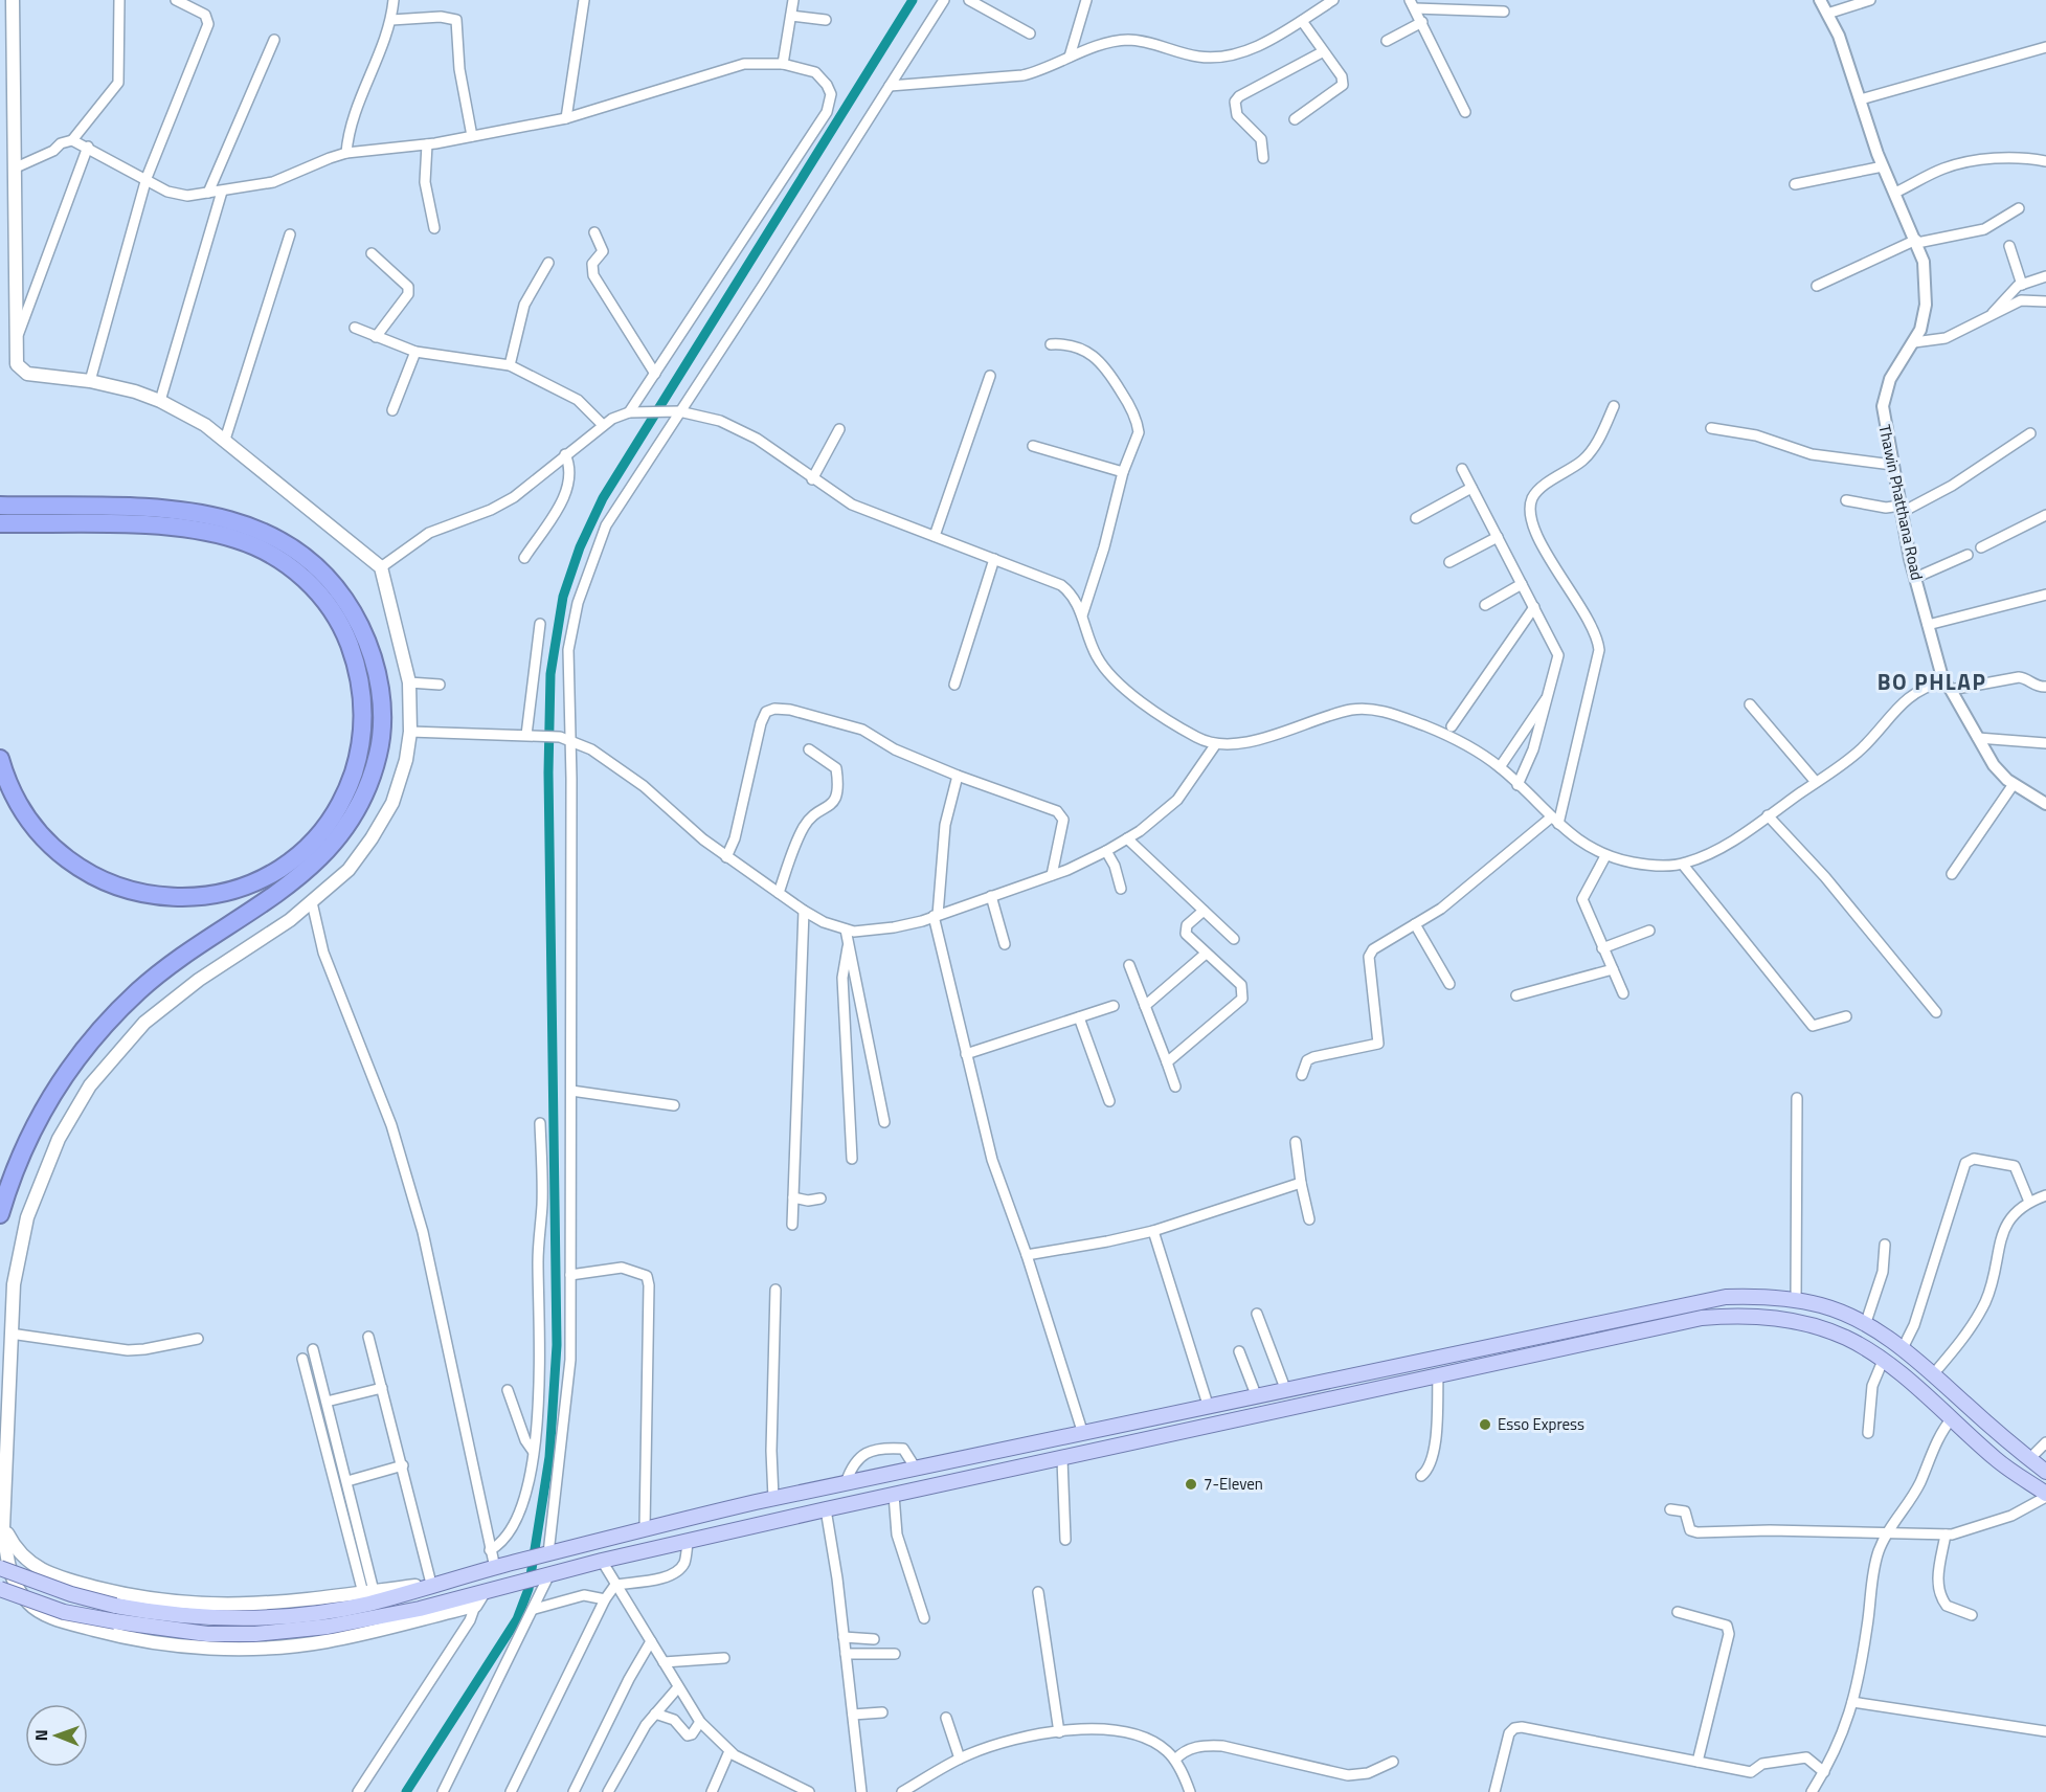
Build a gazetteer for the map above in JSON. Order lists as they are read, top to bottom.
{
  "streets": {
    "street": ["Thawin Phatthana Road"]
  },
  "districts": ["BO PHLAP"],
  "places": ["Esso Express", "7-Eleven"],
  "north": "left"
}
